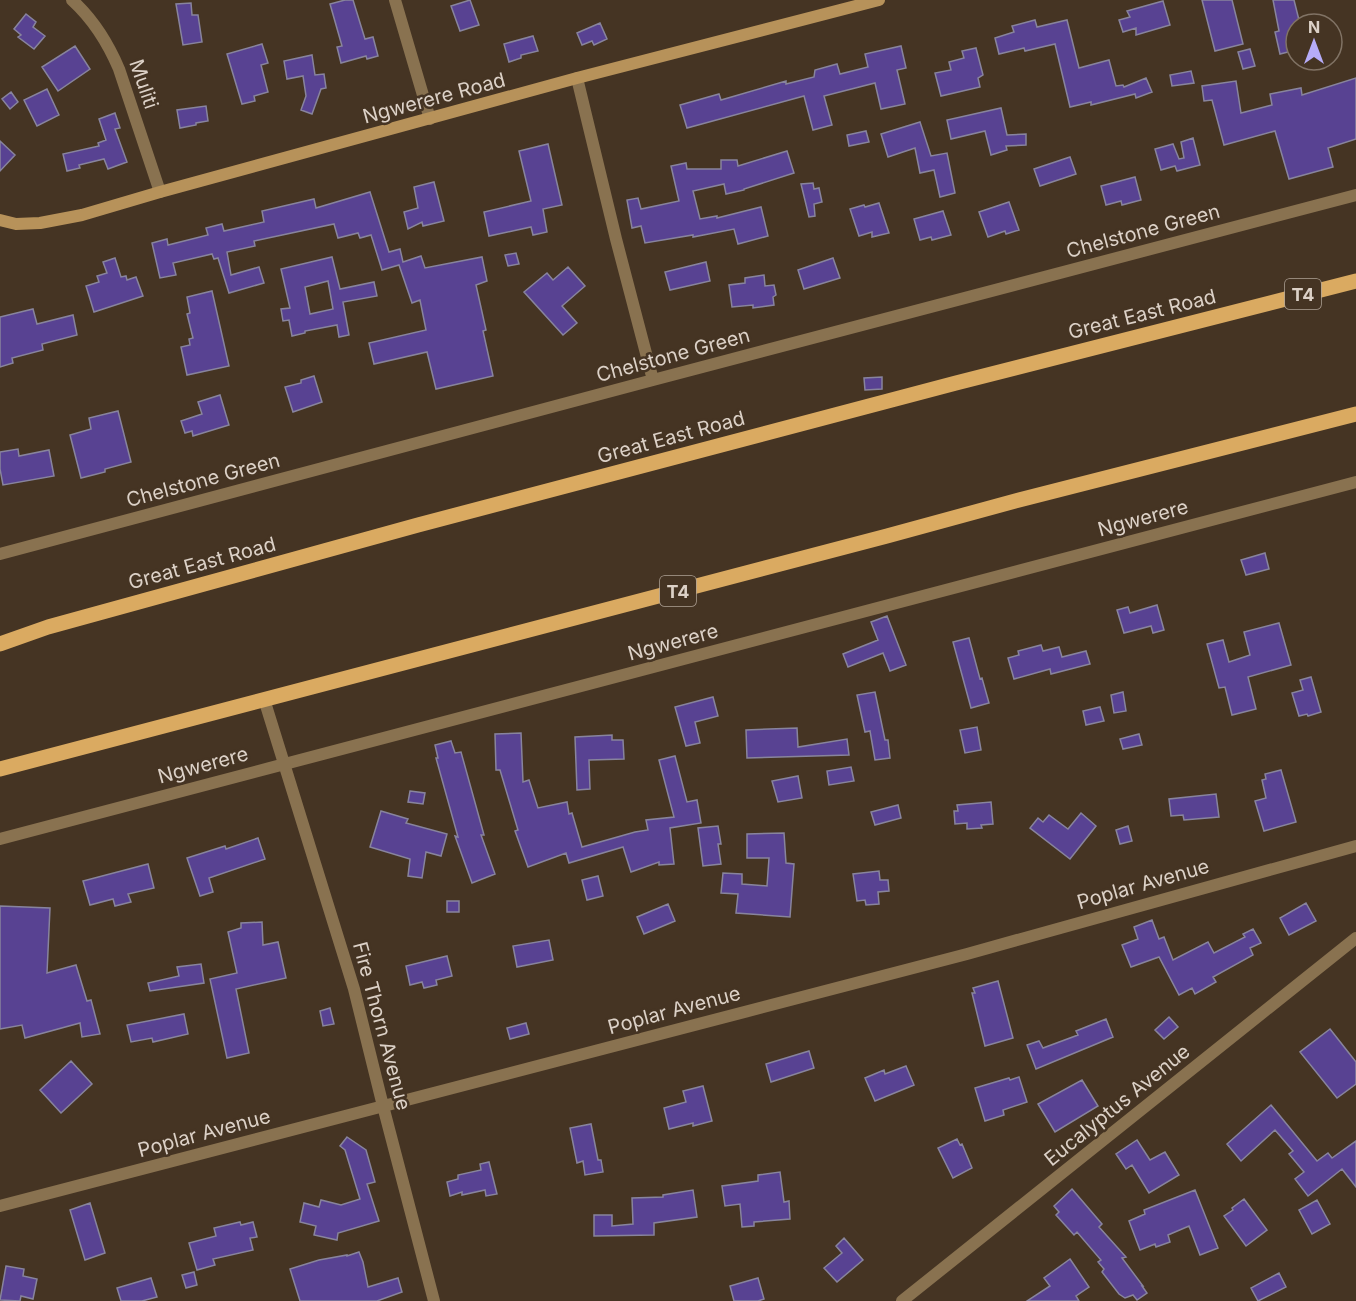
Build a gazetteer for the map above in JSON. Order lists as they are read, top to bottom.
{
  "streets": {
    "main road": ["T4", "Great East Road"],
    "street": [
      "Muliti",
      "Ngwerere Road",
      "Chelstone Green",
      "Ngwerere",
      "Poplar Avenue",
      "Fire Thorn Avenue",
      "Eucalyptus Avenue"
    ]
  },
  "crossings": [
    ["Muliti", "Ngwerere Road"],
    ["T4", "Fire Thorn Avenue"],
    ["Ngwerere", "Fire Thorn Avenue"],
    ["Poplar Avenue", "Fire Thorn Avenue"]
  ],
  "north": "top"
}
